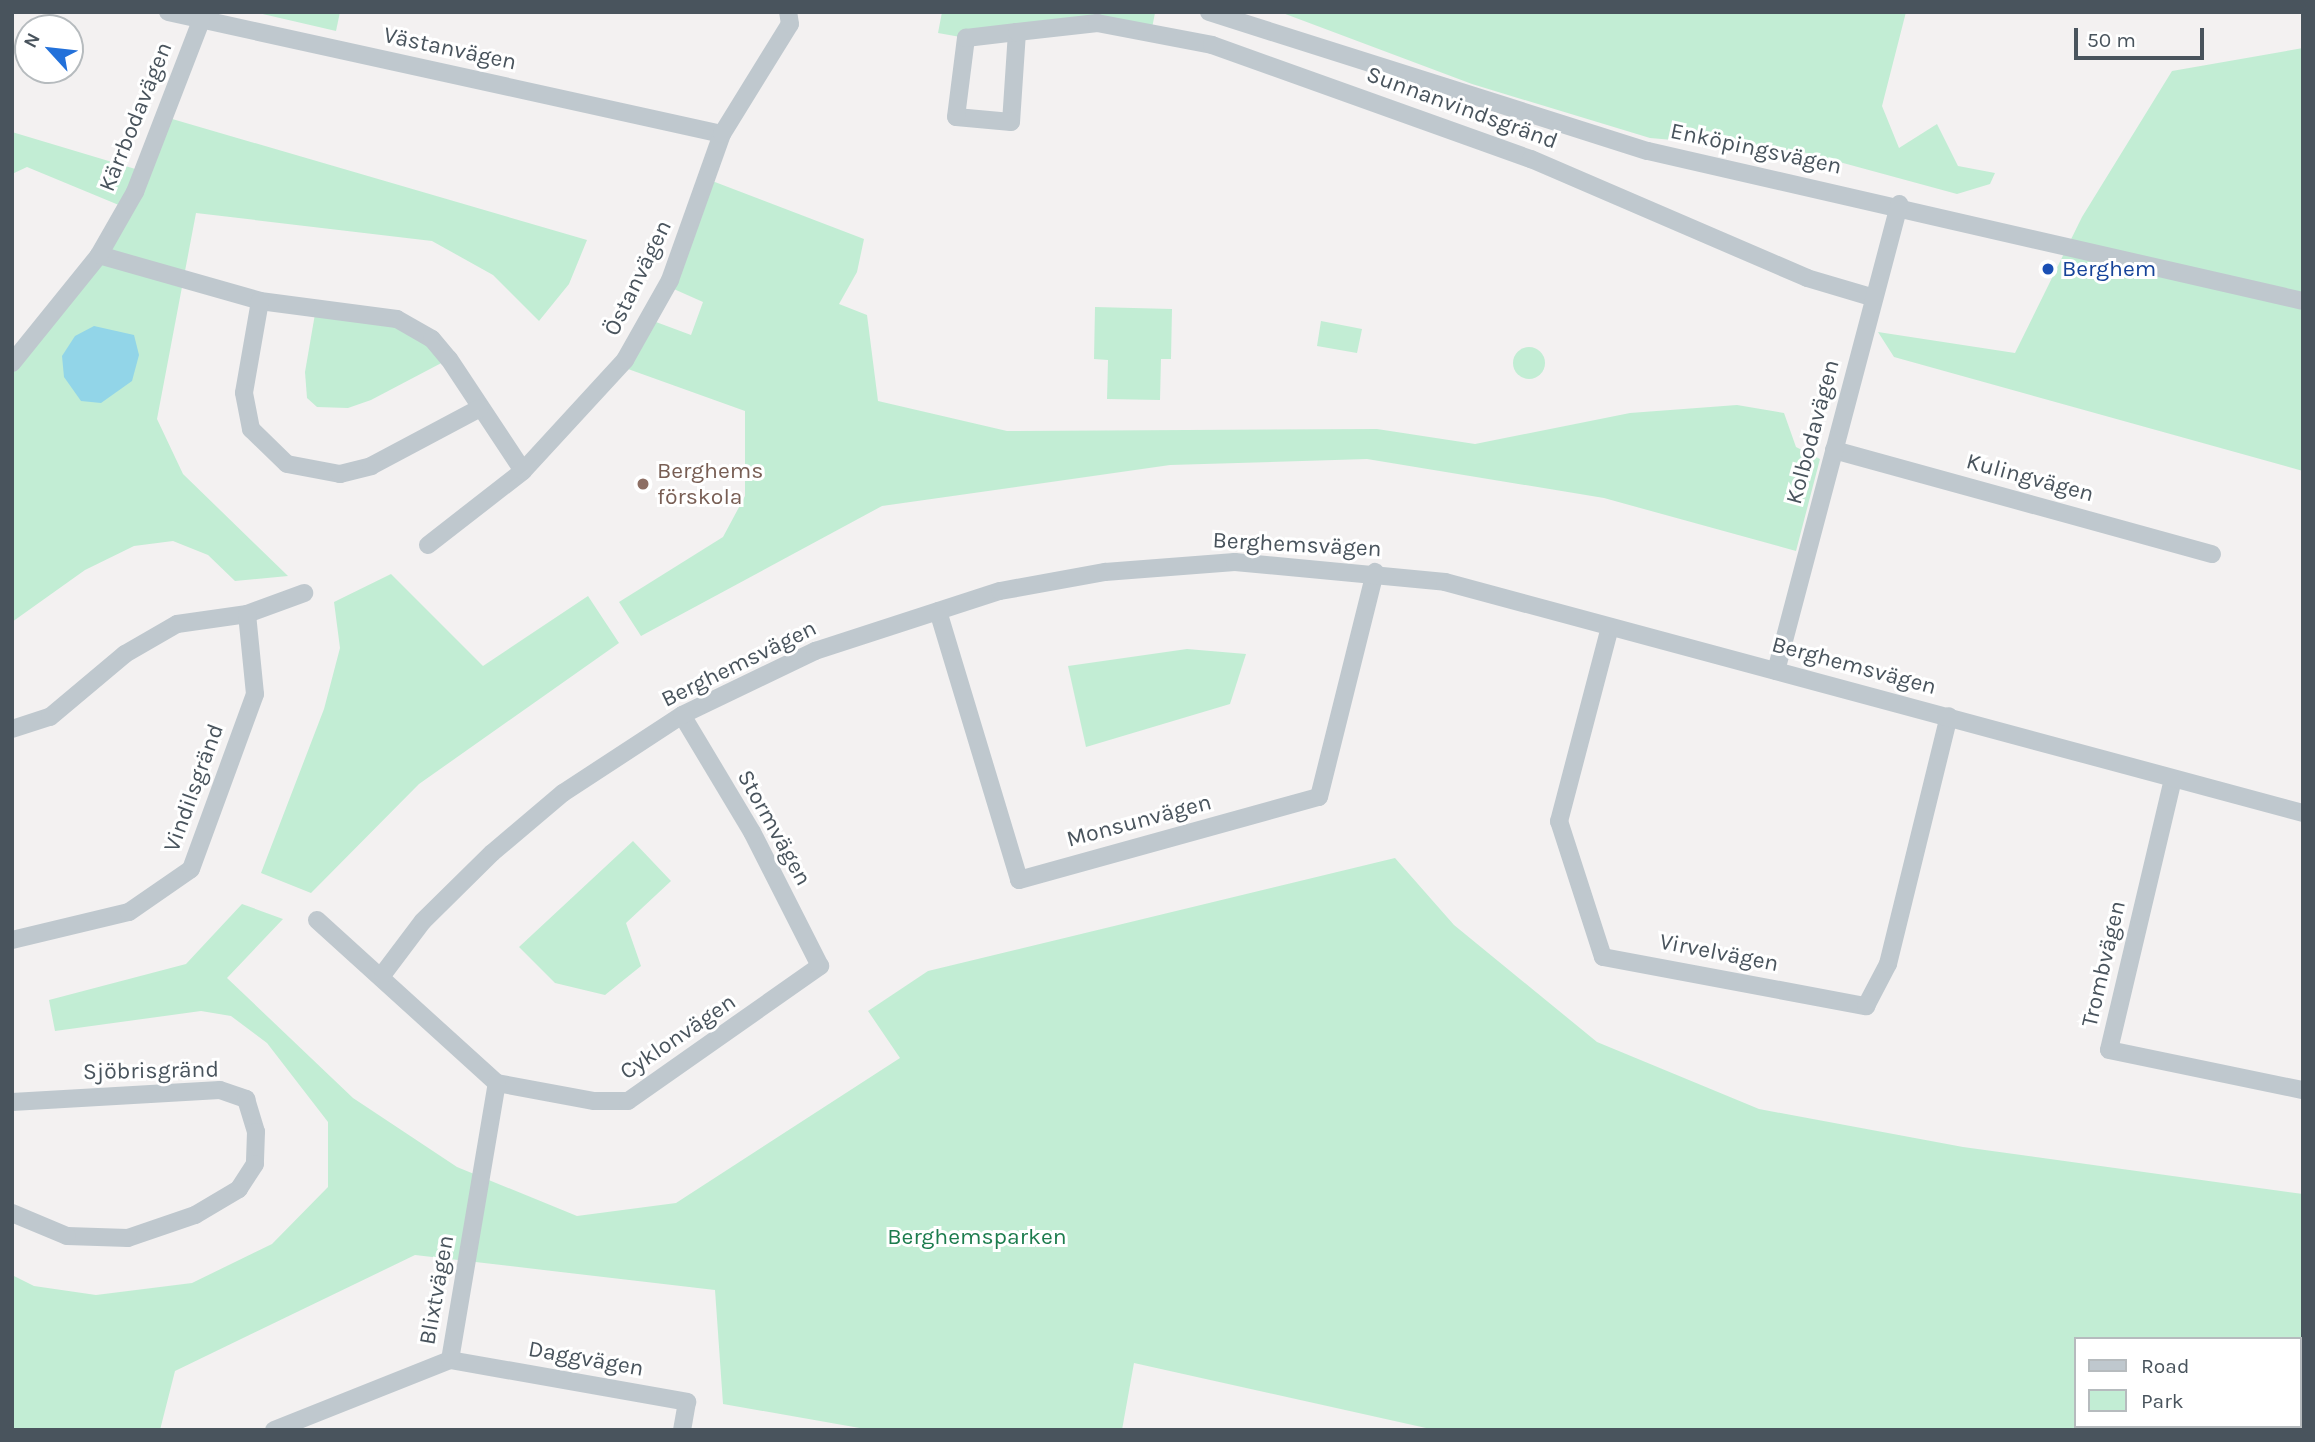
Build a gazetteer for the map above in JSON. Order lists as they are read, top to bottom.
{
  "streets": {
    "street": [
      "Västanvägen",
      "Sunnanvindsgränd",
      "Kärrbodavägen",
      "Enköpingsvägen",
      "Östanvägen",
      "Kolbodavägen",
      "Kulingvägen",
      "Berghemsvägen",
      "Vindilsgränd",
      "Monsunvägen",
      "Stormvägen",
      "Virvelvägen",
      "Trombvägen",
      "Cyklonvägen",
      "Sjöbrisgränd",
      "Blixtvägen",
      "Daggvägen"
    ]
  },
  "crossings": [
    ["Västanvägen", "Kärrbodavägen"],
    ["Västanvägen", "Östanvägen"],
    ["Sunnanvindsgränd", "Kolbodavägen"],
    ["Enköpingsvägen", "Kolbodavägen"],
    ["Kolbodavägen", "Kulingvägen"],
    ["Kolbodavägen", "Berghemsvägen"],
    ["Berghemsvägen", "Monsunvägen"],
    ["Berghemsvägen", "Stormvägen"],
    ["Berghemsvägen", "Virvelvägen"],
    ["Berghemsvägen", "Trombvägen"],
    ["Stormvägen", "Cyklonvägen"],
    ["Cyklonvägen", "Blixtvägen"],
    ["Blixtvägen", "Daggvägen"]
  ],
  "parks": ["Berghemsparken"],
  "places": ["Berghem", "Berghems förskola"],
  "legend": ["Road", "Park"],
  "scale_bar": "50 m",
  "north": "top left"
}
